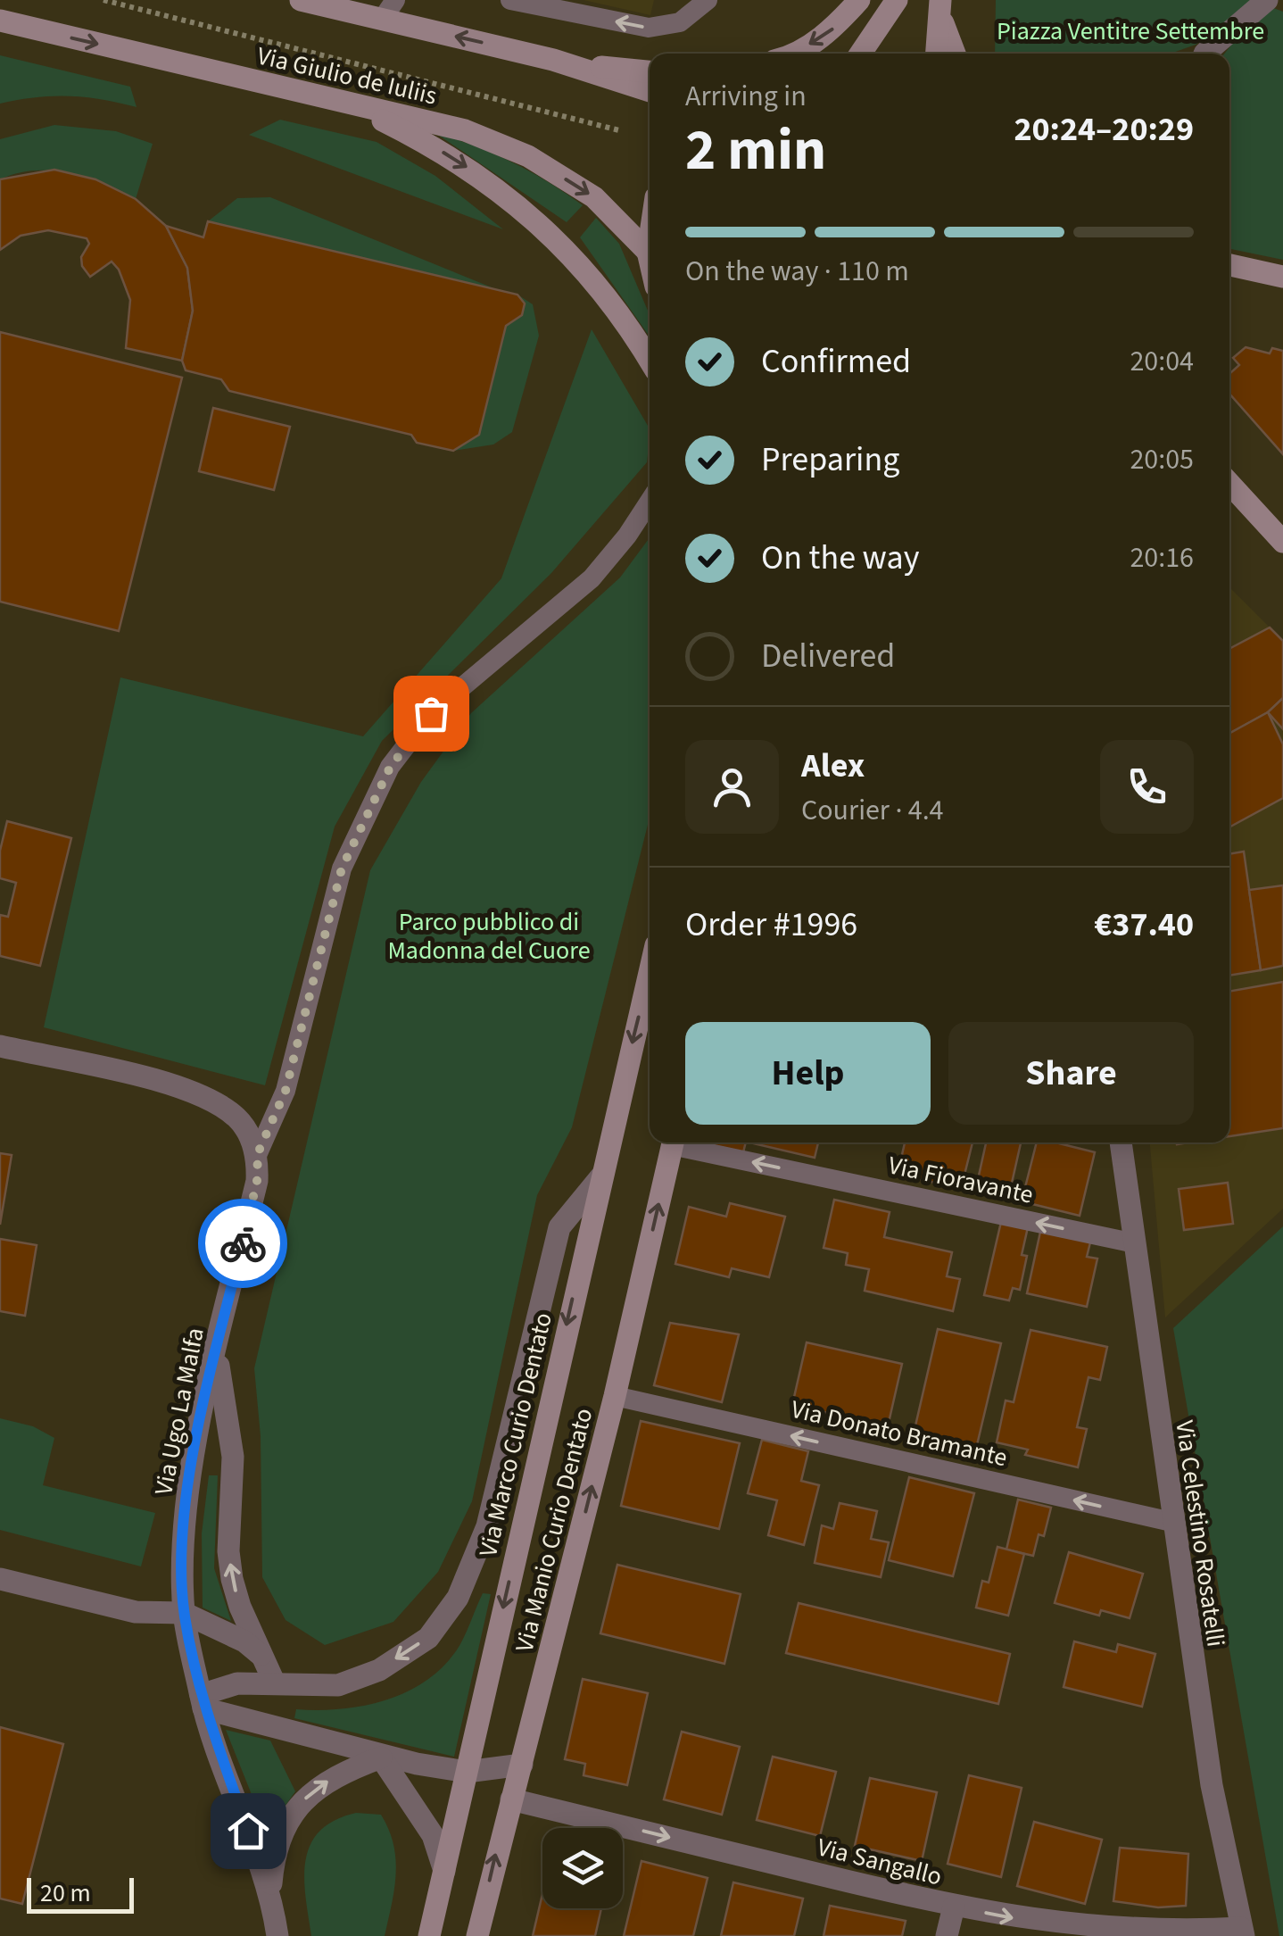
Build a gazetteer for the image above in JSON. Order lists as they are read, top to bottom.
{
  "streets": {
    "main road": ["Via Giulio de Iuliis", "Via Marco Curio Dentato", "Via Manio Curio Dentato"],
    "street": ["Via Ugo La Malfa", "Via Celestino Rosatelli", "Via Sangallo"],
    "lane": ["Via Fioravante", "Via Donato Bramante"]
  },
  "crossings": [
    ["Via Fioravante", "Via Celestino Rosatelli"],
    ["Via Donato Bramante", "Via Manio Curio Dentato"],
    ["Via Donato Bramante", "Via Celestino Rosatelli"],
    ["Via Manio Curio Dentato", "Via Sangallo"],
    ["Via Celestino Rosatelli", "Via Sangallo"]
  ],
  "one_way": [
    "Via Fioravante",
    "Via Donato Bramante",
    "Via Marco Curio Dentato",
    "Via Manio Curio Dentato",
    "Via Sangallo"
  ],
  "parks": ["Piazza Ventitre Settembre", "Parco pubblico di Madonna del Cuore"],
  "scale_bar": "20 m",
  "page": {
    "heading": ["2 min", "Arriving in", "20:24–20:29"],
    "panel": [
      "Alex",
      "Courier · 4.4",
      "Order #1996",
      "€37.40"
    ],
    "bar": "On the way · 110 m",
    "list": [
      ["Confirmed", "20:04"],
      ["Preparing", "20:05"],
      ["On the way", "20:16"],
      "Delivered"
    ],
    "buttons": ["Help", "Share"],
    "scale": "20 m"
  }
}
